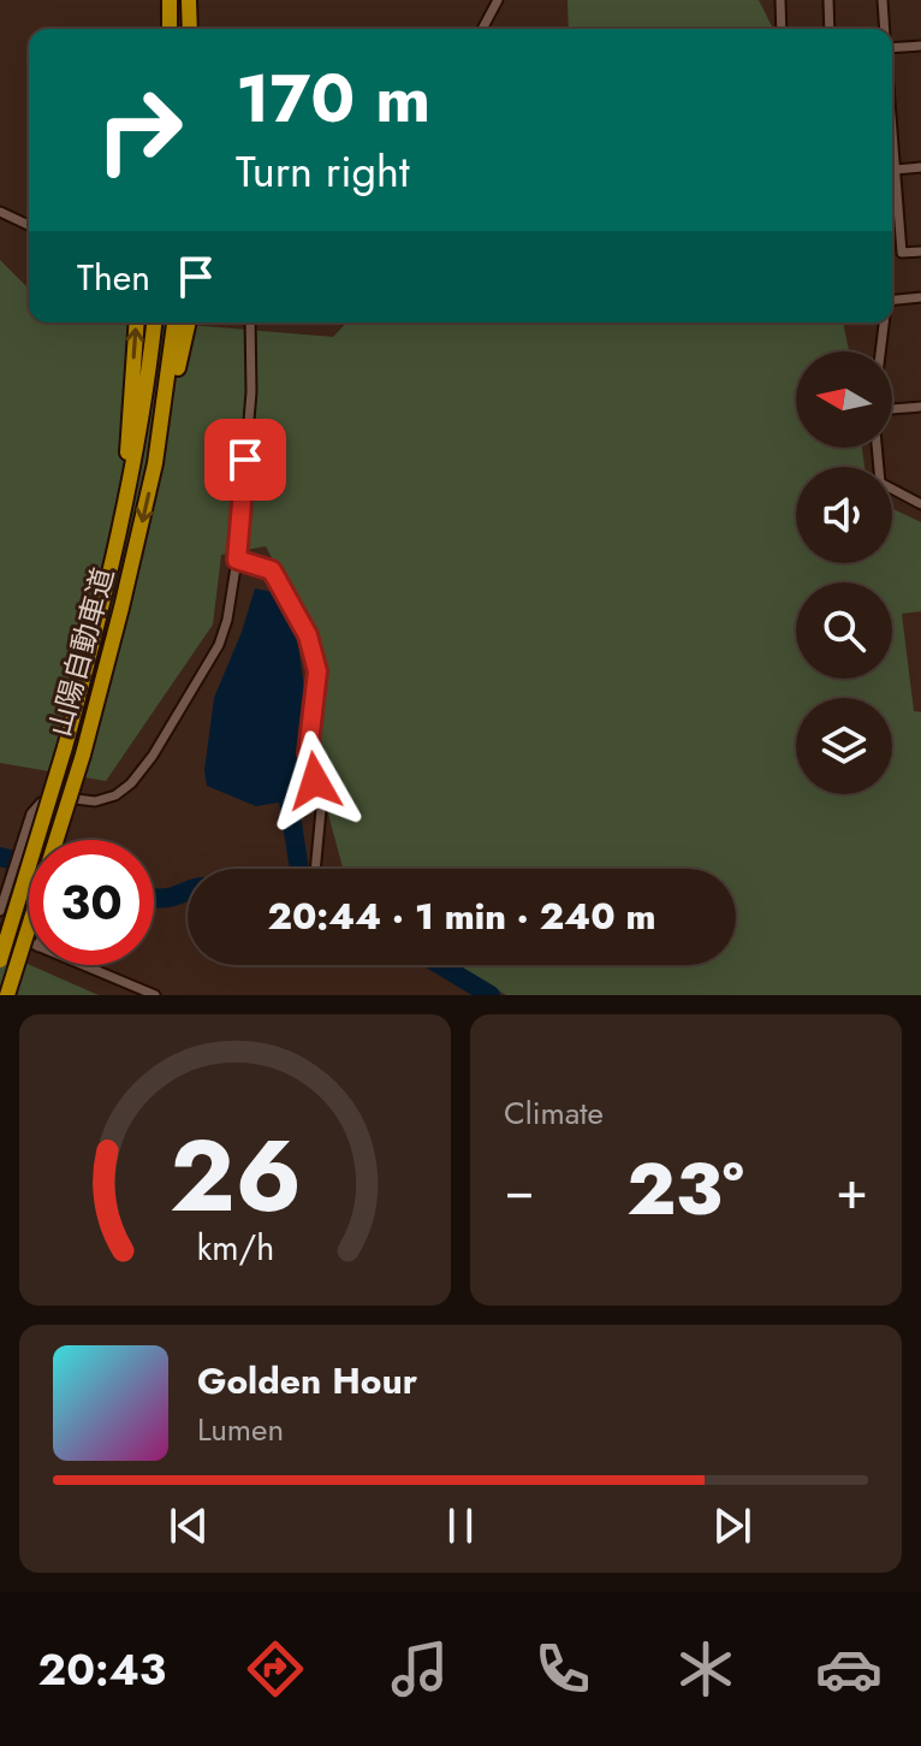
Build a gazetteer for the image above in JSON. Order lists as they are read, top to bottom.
{
  "streets": {
    "highway": ["山陽自動車道"]
  },
  "north": "left",
  "page": {
    "turn": ["170 m", "Turn right"],
    "then": "Then",
    "limit": "30",
    "trip": "20:44 · 1 min · 240 m",
    "tile": "Climate",
    "heat": ["−", "23°", "+"],
    "song": ["Golden Hour", "Lumen"],
    "tabs": "20:43",
    "gauge": ["26", "km/h"]
  }
}
